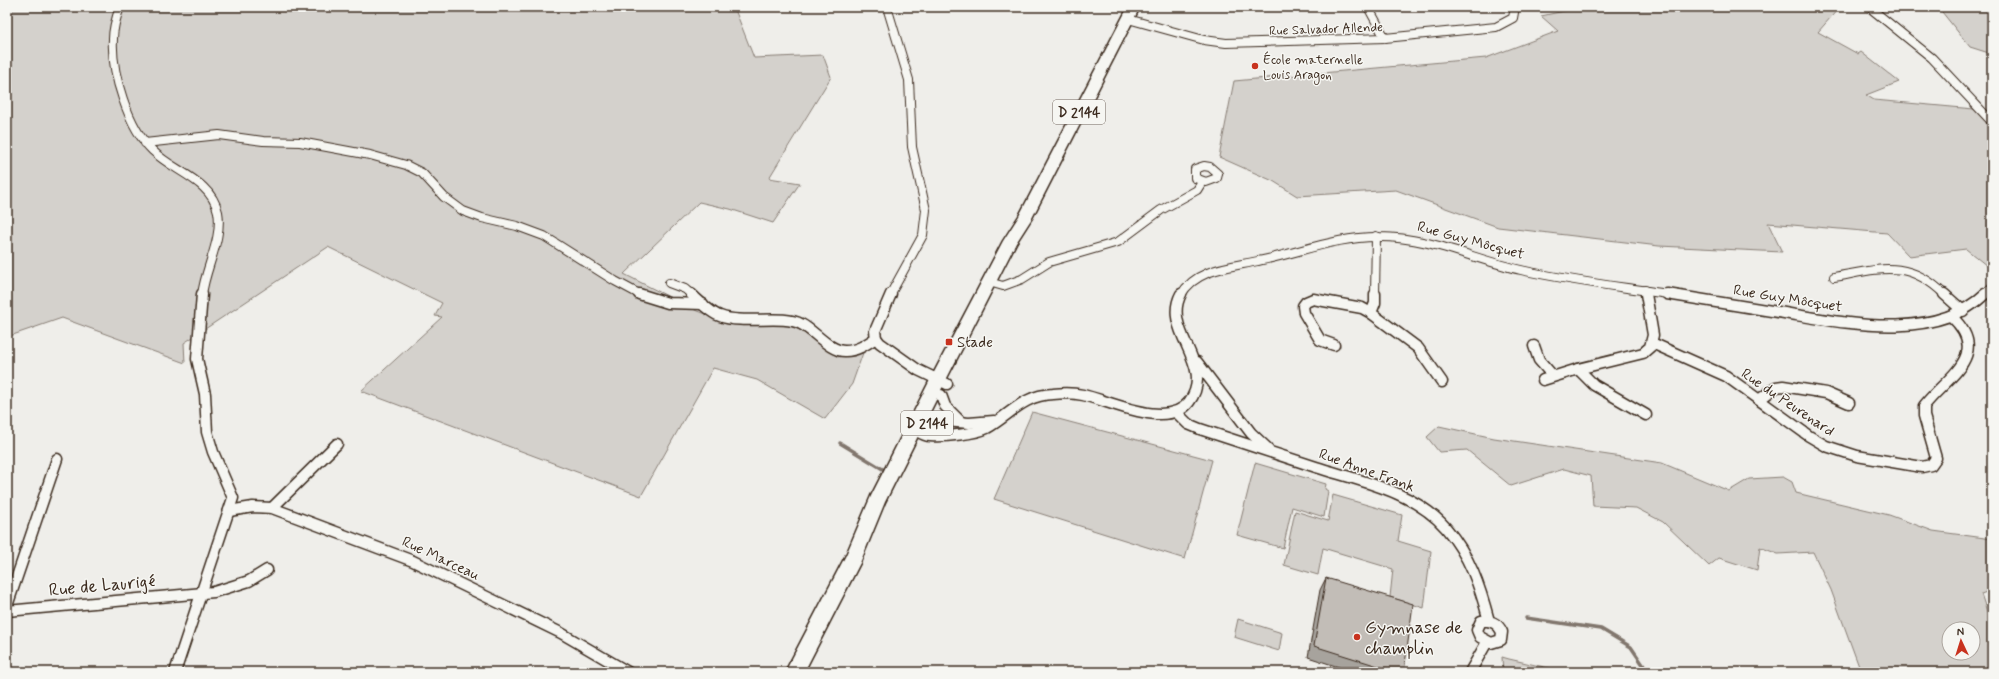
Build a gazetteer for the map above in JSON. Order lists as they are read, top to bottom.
{
  "streets": {
    "main road": ["D 2144"],
    "street": [
      "Rue Salvador Allende",
      "Rue Guy Môcquet",
      "Rue du Peurenard",
      "Rue Anne Frank",
      "Rue Marceau",
      "Rue de Laurigé"
    ]
  },
  "crossings": [
    ["Rue Salvador Allende", "D 2144"],
    ["Rue Guy Môcquet", "Rue du Peurenard"],
    ["Rue Guy Môcquet", "Rue Anne Frank"]
  ],
  "places": {
    "other": ["École maternelle Louis Aragon", "Gymnase de champlin"],
    "transit": ["Stade"]
  },
  "north": "top"
}
